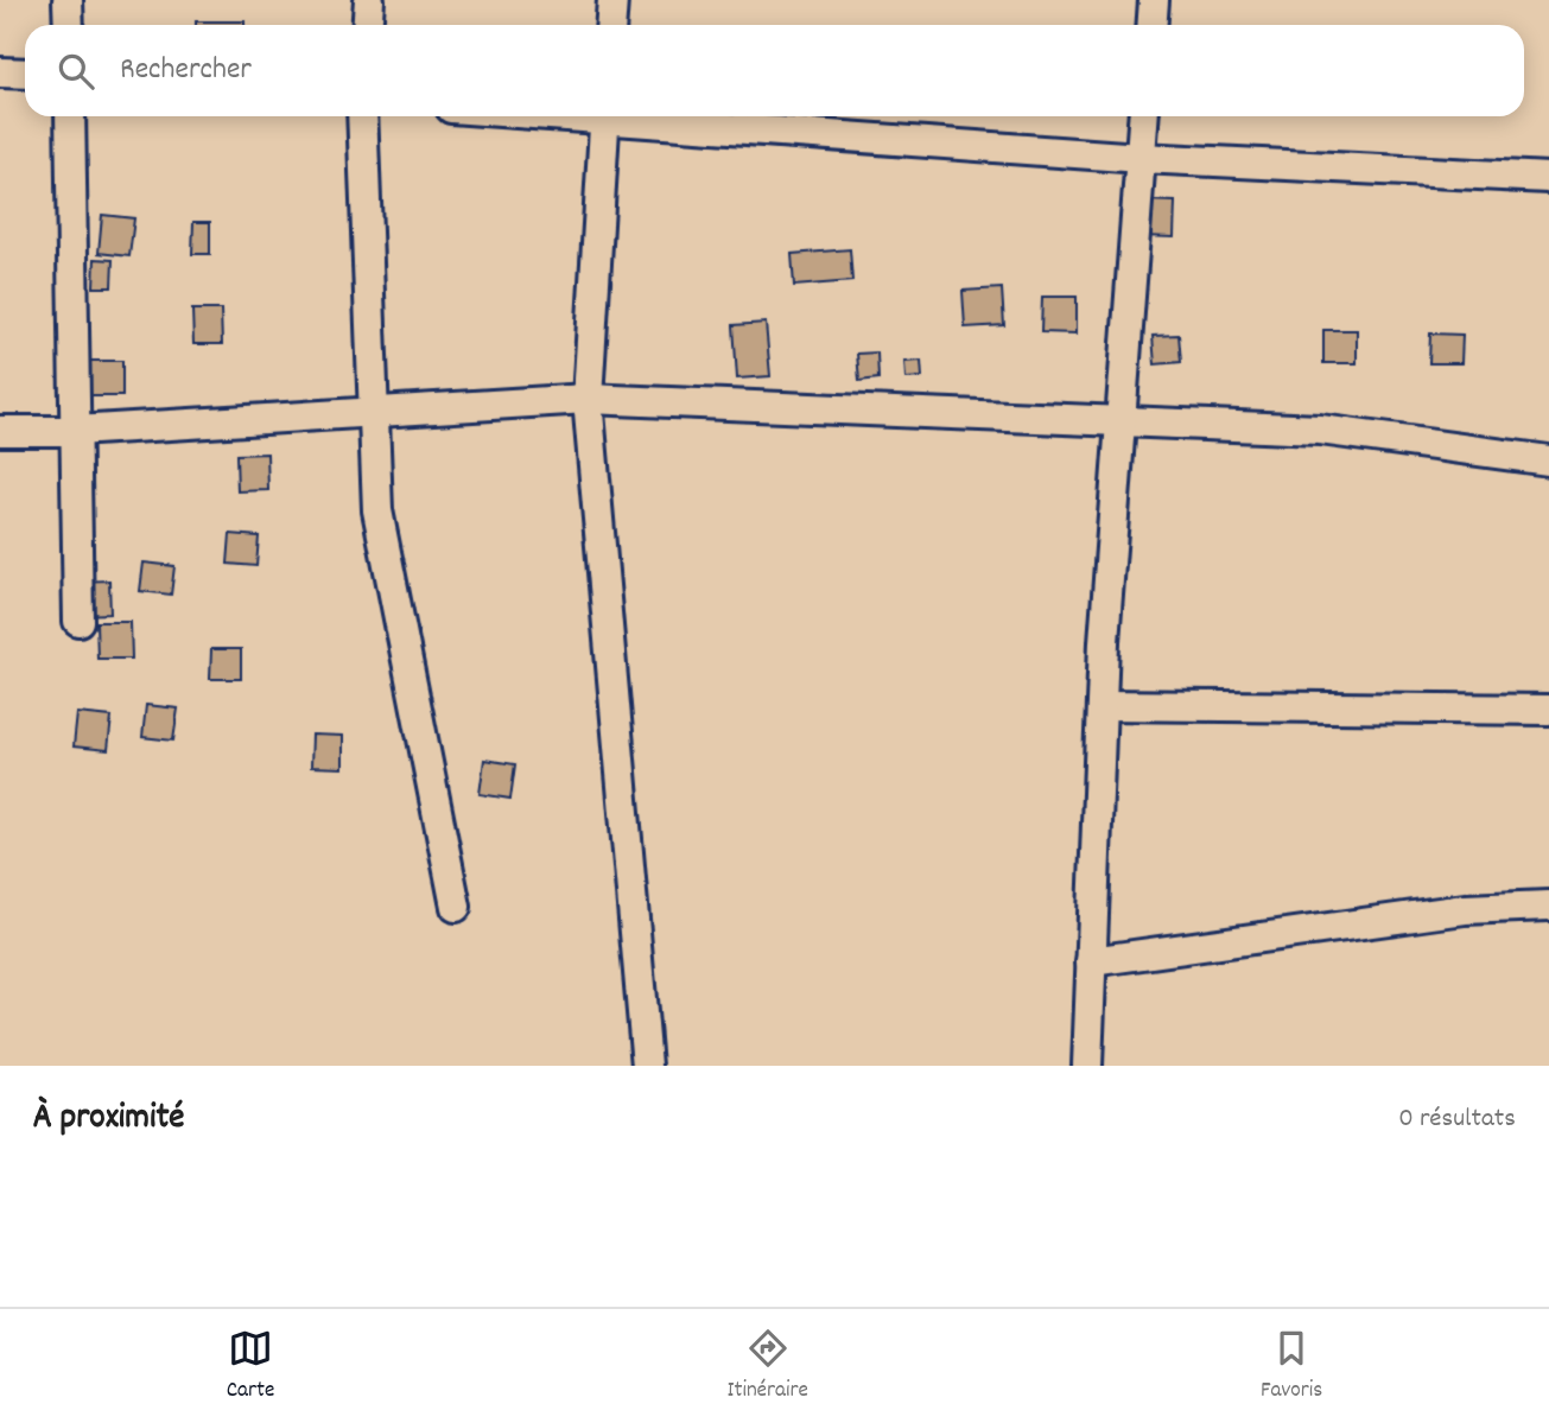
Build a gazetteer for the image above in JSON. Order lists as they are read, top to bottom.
{
  "page": {
    "search": "Rechercher",
    "heading": ["À proximité", "0 résultats"],
    "nav": ["Carte", "Itinéraire", "Favoris"]
  }
}
